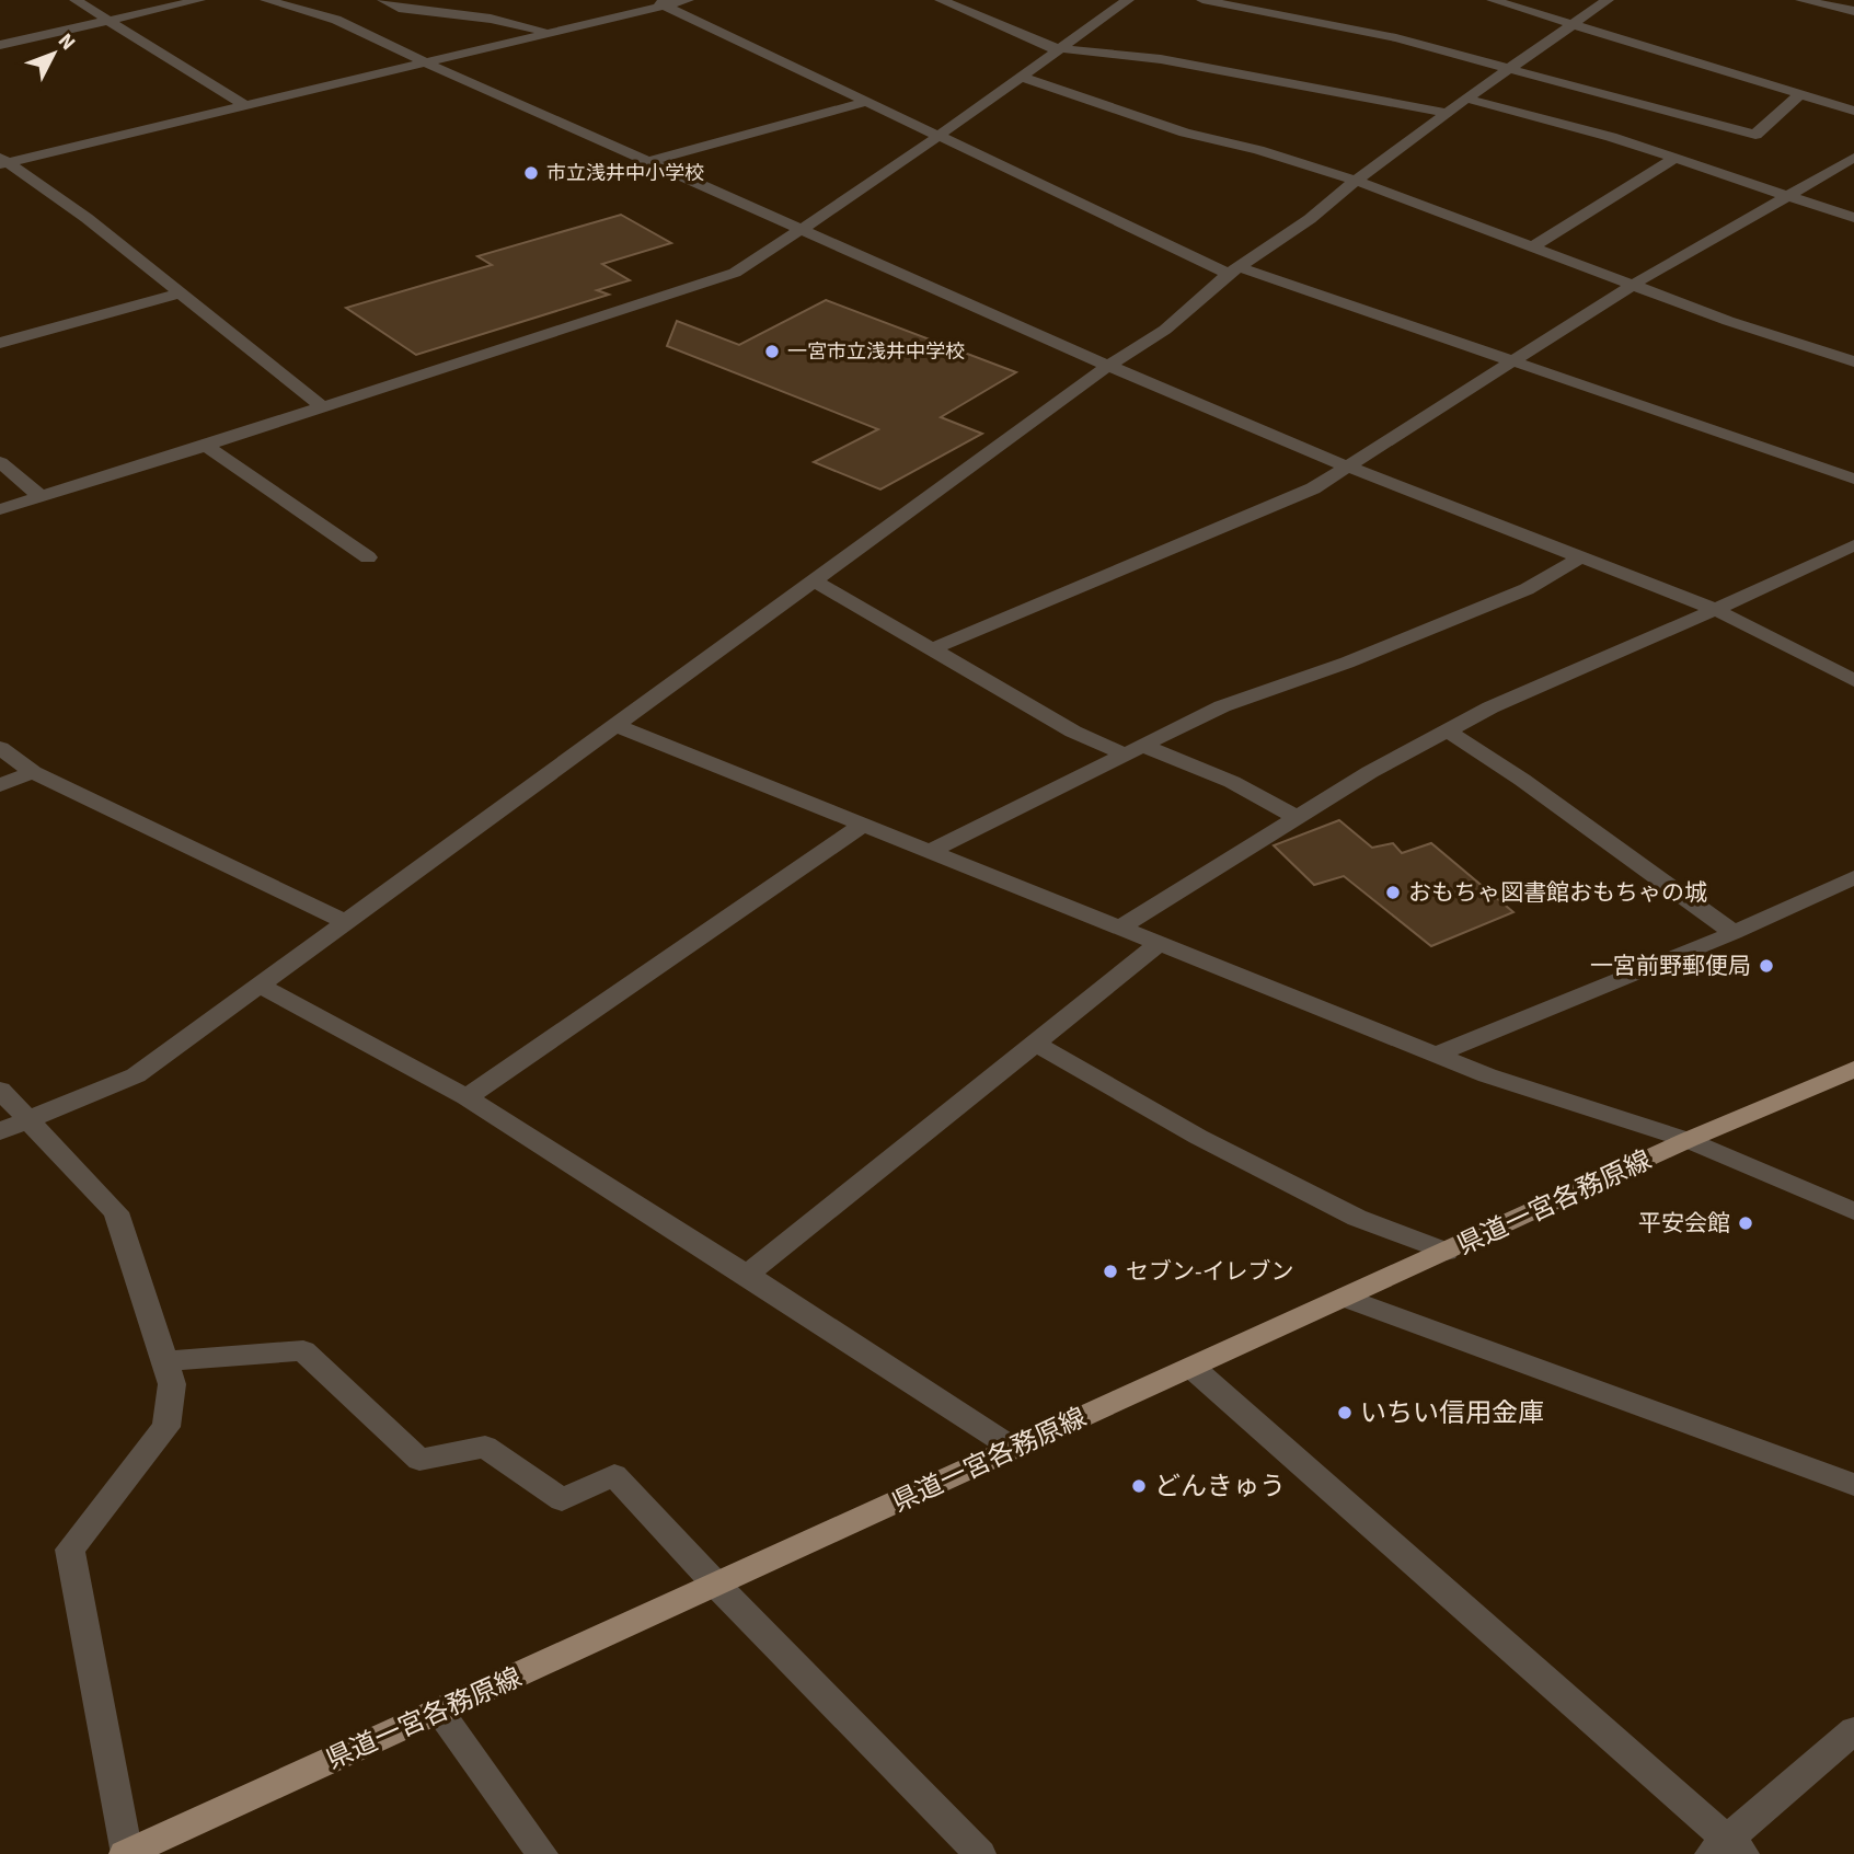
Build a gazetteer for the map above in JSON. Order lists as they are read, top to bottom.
{
  "streets": {
    "main road": ["県道一宮各務原線"]
  },
  "places": [
    "市立浅井中小学校",
    "一宮市立浅井中学校",
    "おもちゃ図書館おもちゃの城",
    "一宮前野郵便局",
    "平安会館",
    "セブン-イレブン",
    "いちい信用金庫",
    "どんきゅう"
  ],
  "north": "top right"
}
